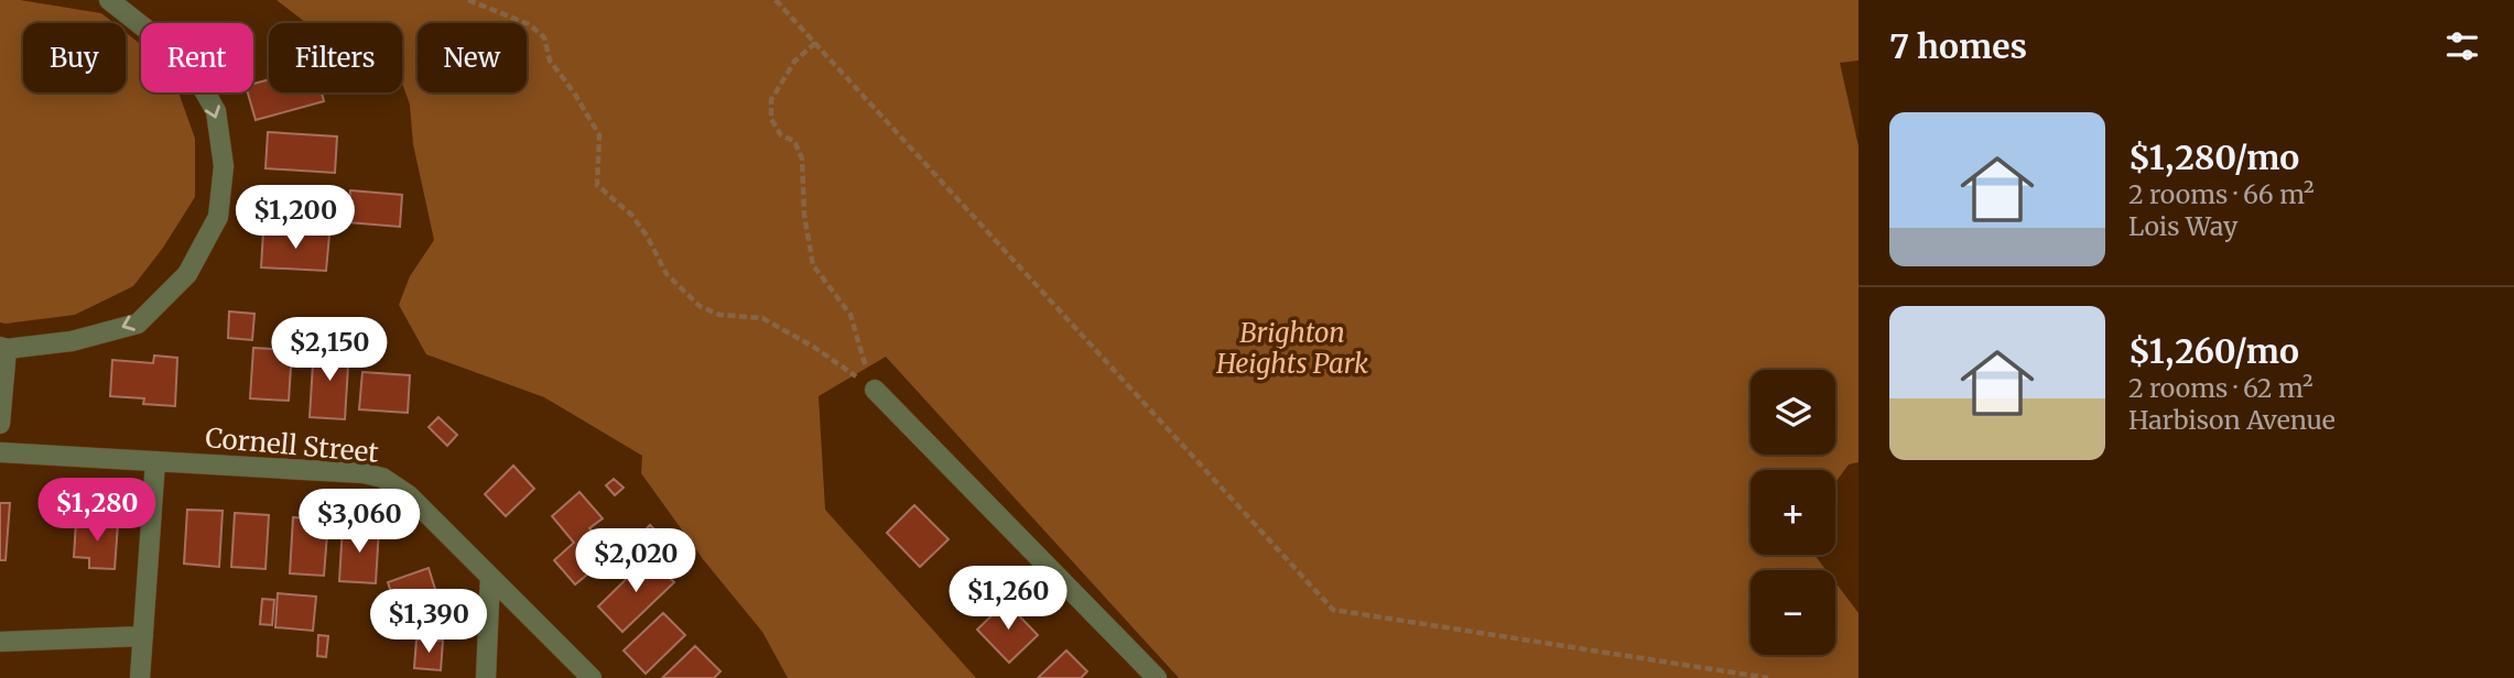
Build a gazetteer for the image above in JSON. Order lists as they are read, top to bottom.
{
  "streets": {
    "street": ["Cornell Street"]
  },
  "parks": ["Brighton Heights Park"],
  "page": {
    "heading": "7 homes",
    "chip": [
      "Buy",
      "Rent",
      "Filters",
      "New"
    ],
    "list": [
      {
        "name": "$1,280/mo",
        "note": "2 rooms · 66 m² · Lois Way"
      },
      {
        "name": "$1,260/mo",
        "note": "2 rooms · 62 m² · Harbison Avenue"
      }
    ],
    "price": [
      "$1,200",
      "$2,150",
      "$1,280",
      "$3,060",
      "$2,020",
      "$1,260",
      "$1,390"
    ],
    "map_buttons": ["+", "−"]
  }
}
